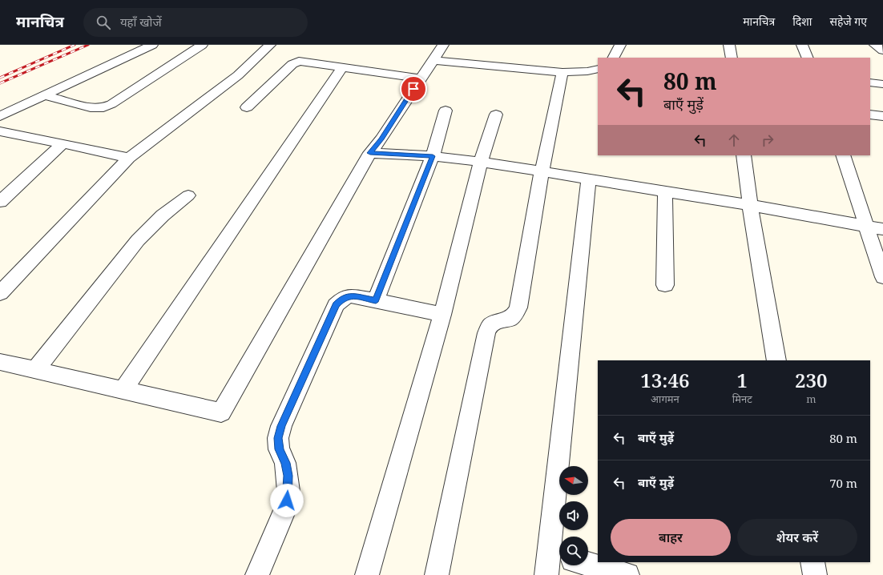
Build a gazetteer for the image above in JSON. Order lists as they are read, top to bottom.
{
  "north": "left",
  "page": {
    "header": "मानचित्र",
    "search": "यहाँ खोजें",
    "nav": ["मानचित्र", "दिशा", "सहेजे गए"],
    "turn": ["80 m", "बाएँ मुड़ें"],
    "eta": [
      "13:46",
      "आगमन",
      "1",
      "मिनट",
      "230",
      "m"
    ],
    "list": [
      {
        "name": "बाएँ मुड़ें",
        "value": "80 m"
      },
      {
        "name": "बाएँ मुड़ें",
        "value": "70 m"
      }
    ],
    "buttons": ["बाहर", "शेयर करें"]
  }
}
